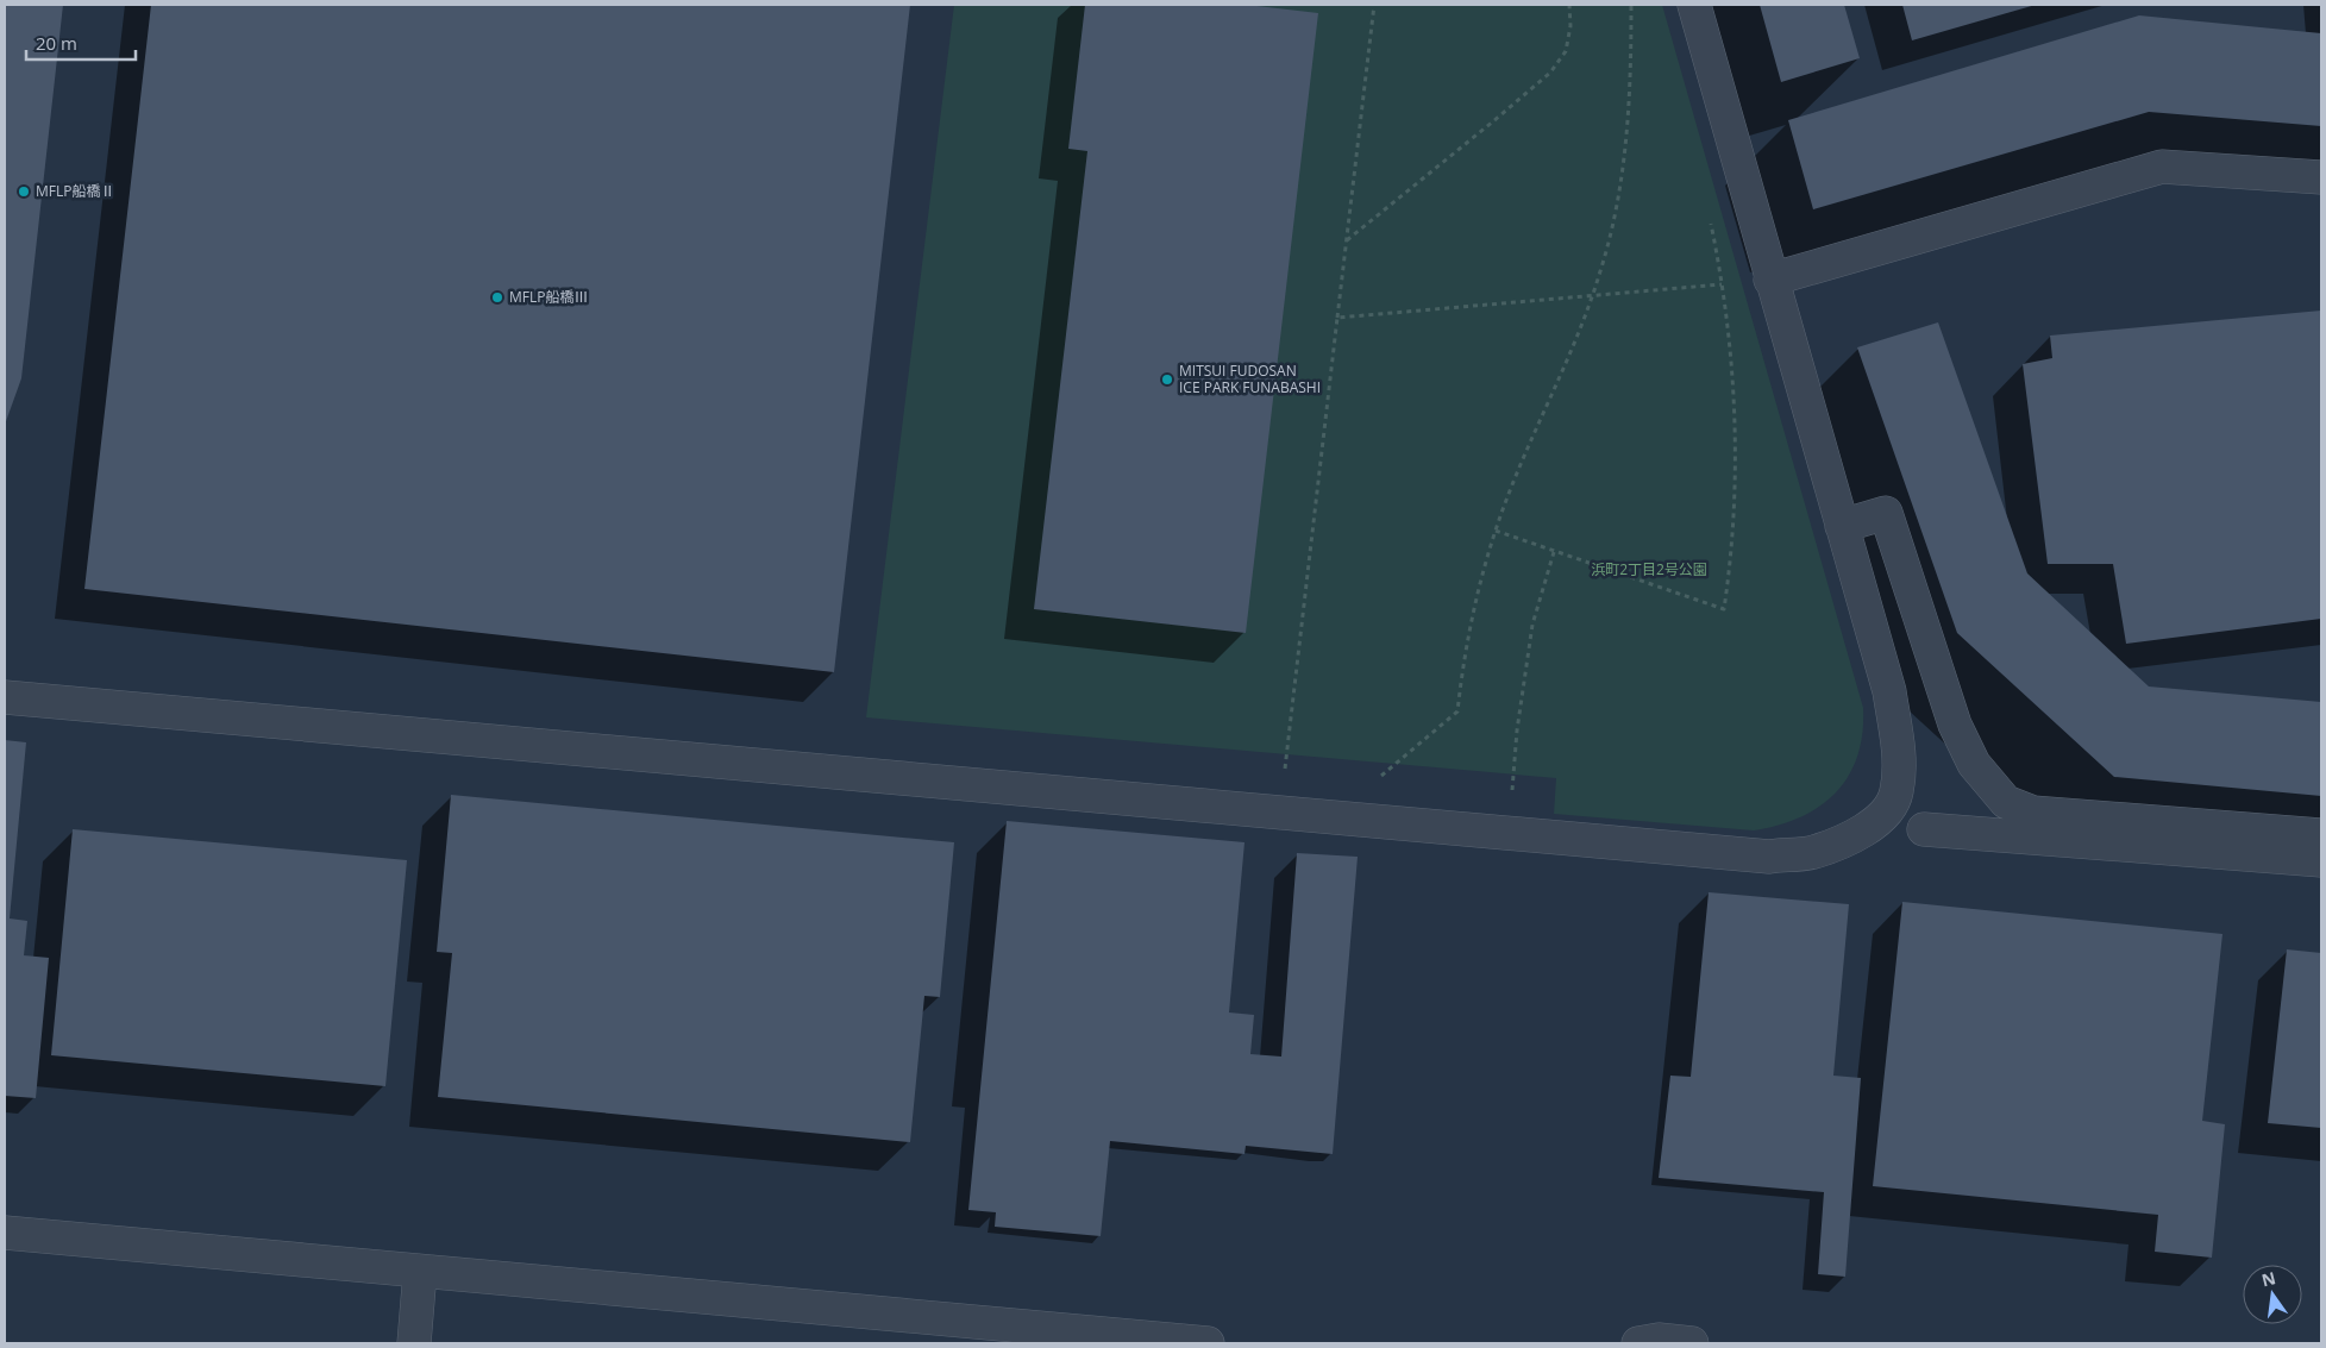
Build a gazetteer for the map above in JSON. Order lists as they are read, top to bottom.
{
  "parks": ["浜町2丁目2号公園"],
  "places": ["MFLP船橋Ⅱ", "MFLP船橋Ⅲ", "MITSUI FUDOSAN ICE PARK FUNABASHI"],
  "scale_bar": "20 m",
  "north": "top"
}
